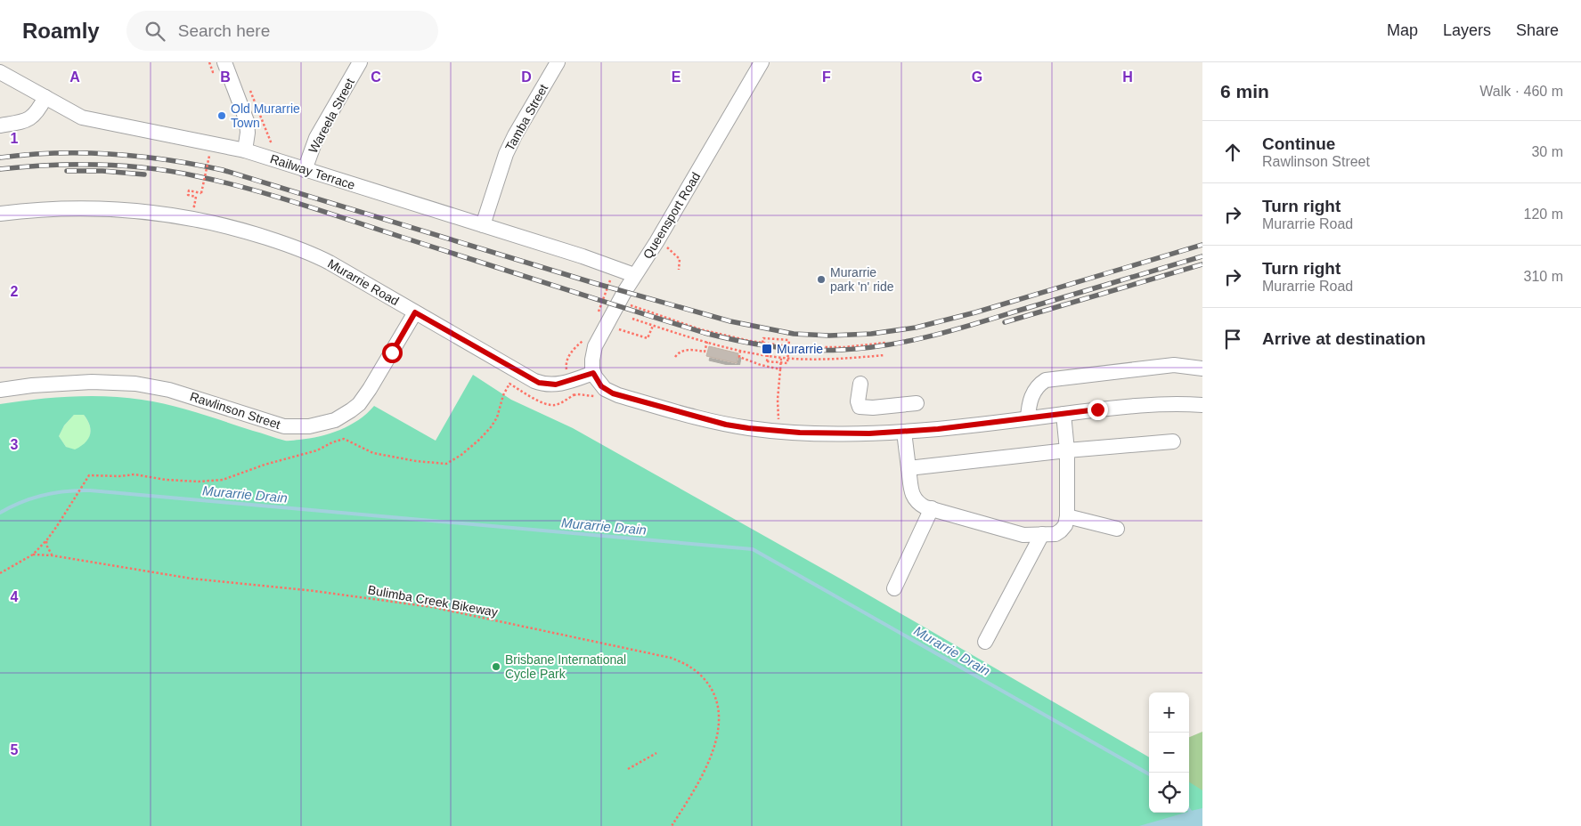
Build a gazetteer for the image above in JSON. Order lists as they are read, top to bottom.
{
  "streets": {
    "street": [
      "Wareela Street",
      "Tamba Street",
      "Railway Terrace",
      "Queensport Road",
      "Murarrie Road",
      "Rawlinson Street"
    ],
    "path": ["Bulimba Creek Bikeway"]
  },
  "crossings": [
    ["Wareela Street", "Railway Terrace"],
    ["Tamba Street", "Railway Terrace"],
    ["Railway Terrace", "Queensport Road"],
    ["Queensport Road", "Murarrie Road"],
    ["Murarrie Road", "Rawlinson Street"]
  ],
  "water": ["Murarrie Drain"],
  "places": {
    "other": ["Old Murarrie Town", "Murarrie park 'n' ride", "Brisbane International Cycle Park"],
    "transit": ["Murarrie"]
  },
  "page": {
    "header": "Roamly",
    "search": "Search here",
    "nav": ["Map", "Layers", "Share"],
    "heading": ["6 min", "Walk · 460 m"],
    "list": [
      ["Continue", "Rawlinson Street", "30 m"],
      ["Turn right", "Murarrie Road", "120 m"],
      ["Turn right", "Murarrie Road", "310 m"],
      "Arrive at destination"
    ],
    "map_buttons": ["+", "−"]
  },
  "grid": {
    "columns": [
      "A",
      "B",
      "C",
      "D",
      "E",
      "F",
      "G",
      "H"
    ],
    "rows": [
      "1",
      "2",
      "3",
      "4",
      "5"
    ]
  }
}
